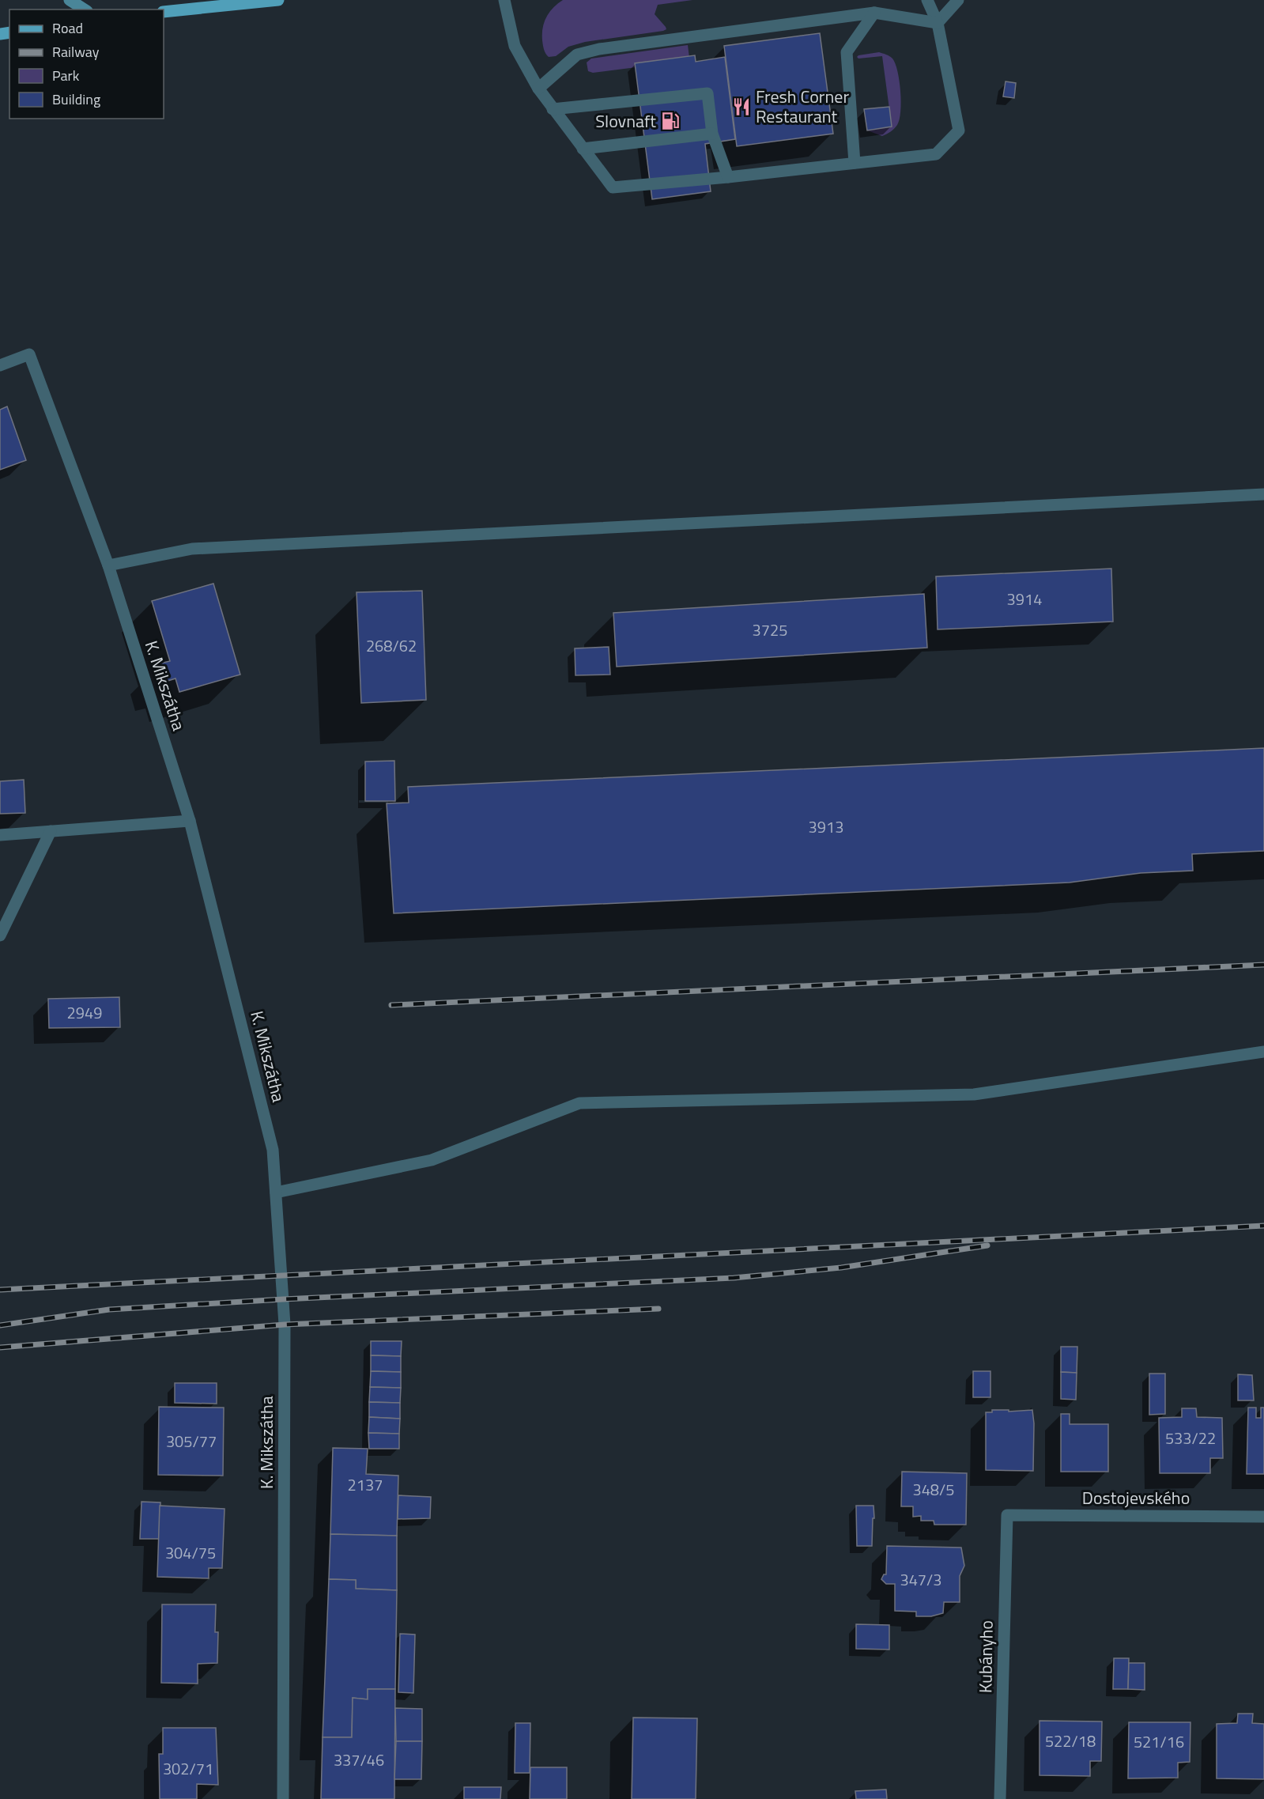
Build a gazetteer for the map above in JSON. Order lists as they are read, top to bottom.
{
  "streets": {
    "street": ["K. Mikszátha", "Dostojevského", "Kubányho"]
  },
  "crossings": [
    ["Dostojevského", "Kubányho"]
  ],
  "places": {
    "restaurant": ["Fresh Corner Restaurant"],
    "fuel station": ["Slovnaft"]
  },
  "house_numbers": [
    "3914",
    "3725",
    "268/62",
    "3913",
    "2949",
    "533/22",
    "305/77",
    "2137",
    "348/5",
    "304/75",
    "347/3",
    "522/18",
    "521/16",
    "337/46",
    "302/71"
  ],
  "legend": [
    "Road",
    "Railway",
    "Park",
    "Building"
  ]
}
